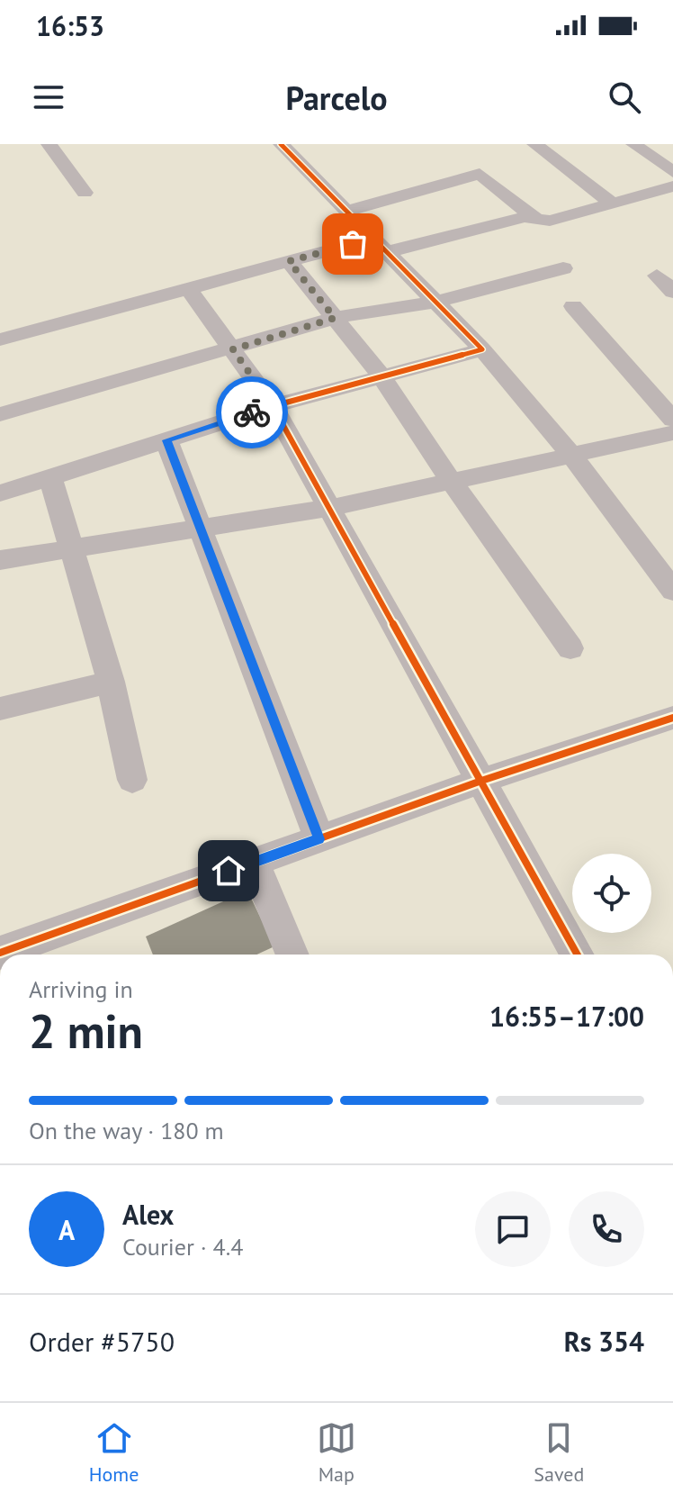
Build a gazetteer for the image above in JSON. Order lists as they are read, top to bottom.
{
  "page": {
    "status": "16:53",
    "header": "Parcelo",
    "heading": ["2 min", "Arriving in", "16:55–17:00"],
    "panel": [
      "Alex",
      "Courier · 4.4",
      "Order #5750",
      "Rs 354"
    ],
    "bar": "On the way · 180 m",
    "round": "A",
    "tabs": ["Home", "Map", "Saved"]
  }
}
